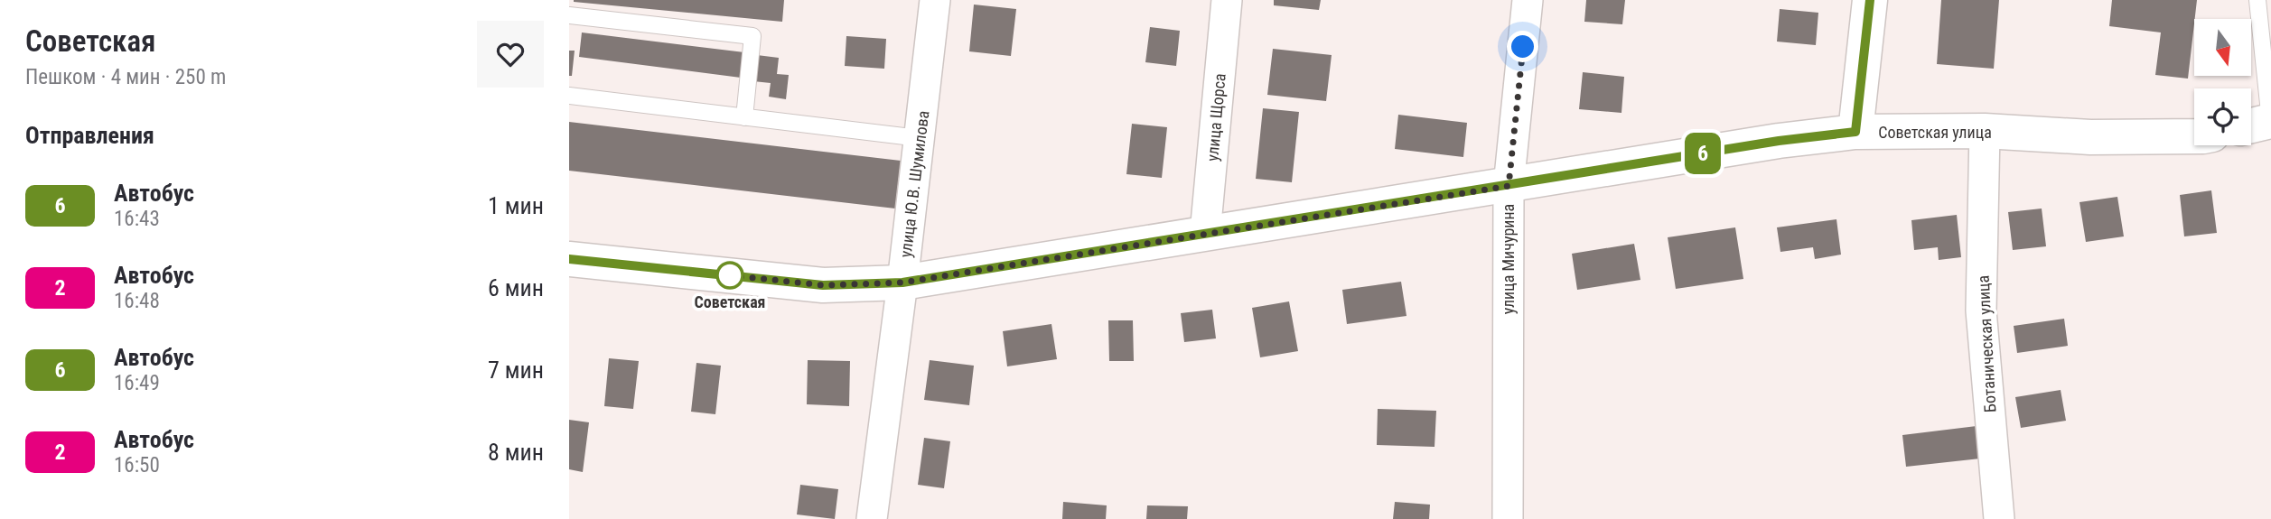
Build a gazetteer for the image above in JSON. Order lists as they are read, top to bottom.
{
  "streets": {
    "street": [
      "улица Щорса",
      "Советская улица",
      "улица Ю.В. Шумилова",
      "улица Мичурина",
      "Ботаническая улица"
    ]
  },
  "crossings": [
    ["улица Щорса", "Советская улица"],
    ["Советская улица", "улица Ю.В. Шумилова"],
    ["Советская улица", "улица Мичурина"],
    ["Советская улица", "Ботаническая улица"]
  ],
  "places": ["Советская"],
  "lines": ["bus line 6"],
  "north": "bottom",
  "page": {
    "heading": [
      ["Советская", "Пешком · 4 мин · 250 m"],
      "Отправления"
    ],
    "on_map": "6",
    "list": [
      {
        "mark": "6",
        "name": "Автобус",
        "note": "16:43",
        "value": "1 мин"
      },
      {
        "mark": "2",
        "name": "Автобус",
        "note": "16:48",
        "value": "6 мин"
      },
      {
        "mark": "6",
        "name": "Автобус",
        "note": "16:49",
        "value": "7 мин"
      },
      {
        "mark": "2",
        "name": "Автобус",
        "note": "16:50",
        "value": "8 мин"
      }
    ]
  }
}
